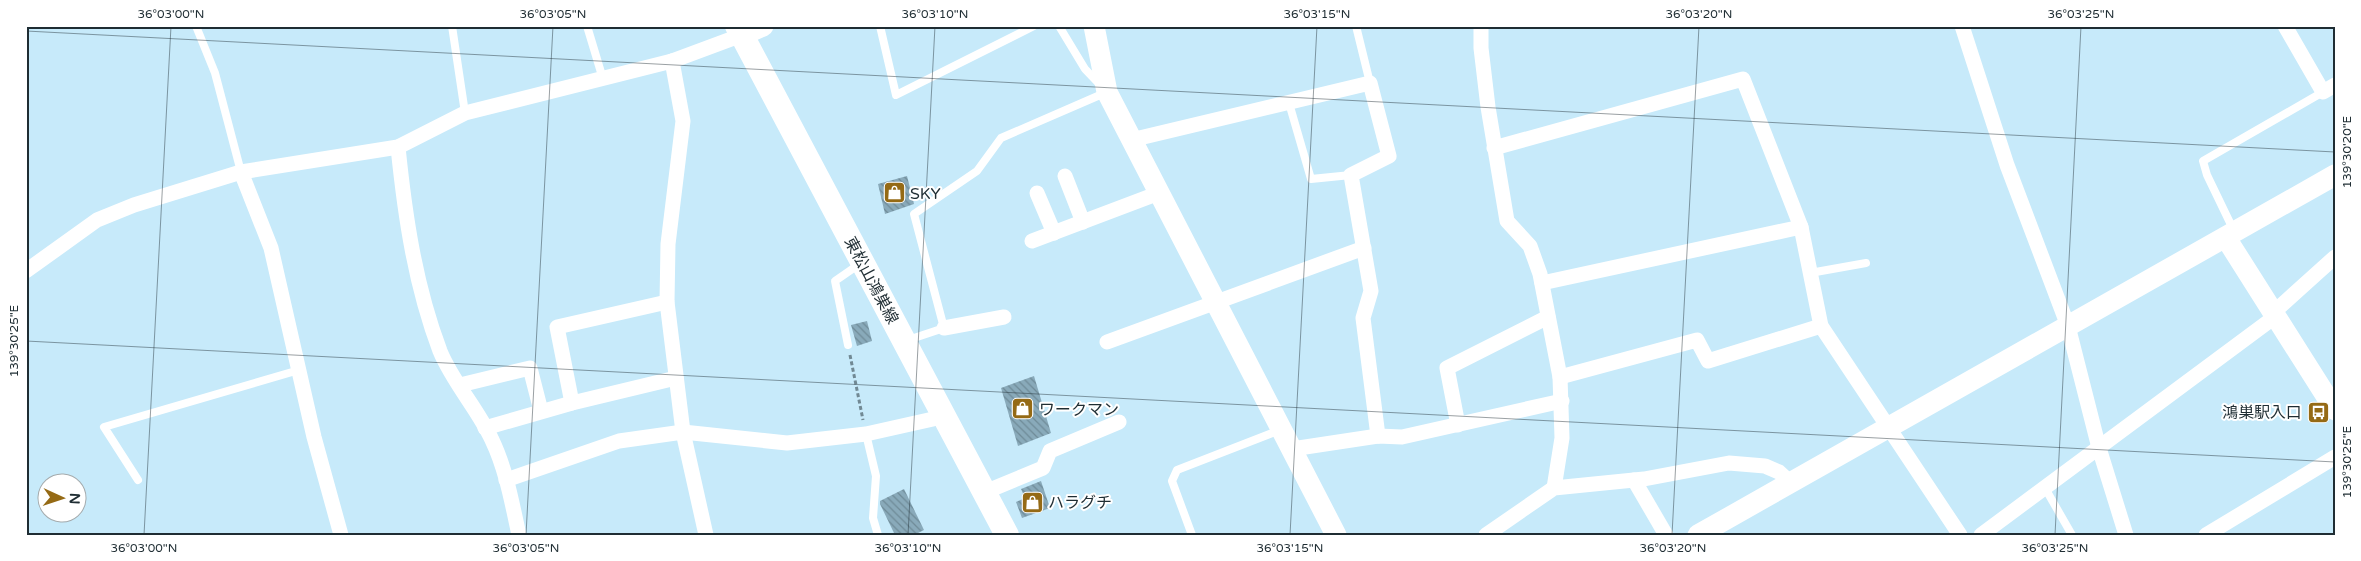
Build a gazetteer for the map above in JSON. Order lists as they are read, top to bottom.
{
  "streets": {
    "main road": ["東松山鴻巣線"]
  },
  "places": {
    "shop": ["SKY", "ワークマン", "ハラグチ"],
    "bus stop": ["鴻巣駅入口"]
  },
  "north": "right",
  "coordinates": [
    "36°03'00\"N",
    "36°03'05\"N",
    "36°03'10\"N",
    "36°03'15\"N",
    "36°03'20\"N",
    "36°03'25\"N",
    "139°30'20\"E",
    "139°30'25\"E"
  ]
}
